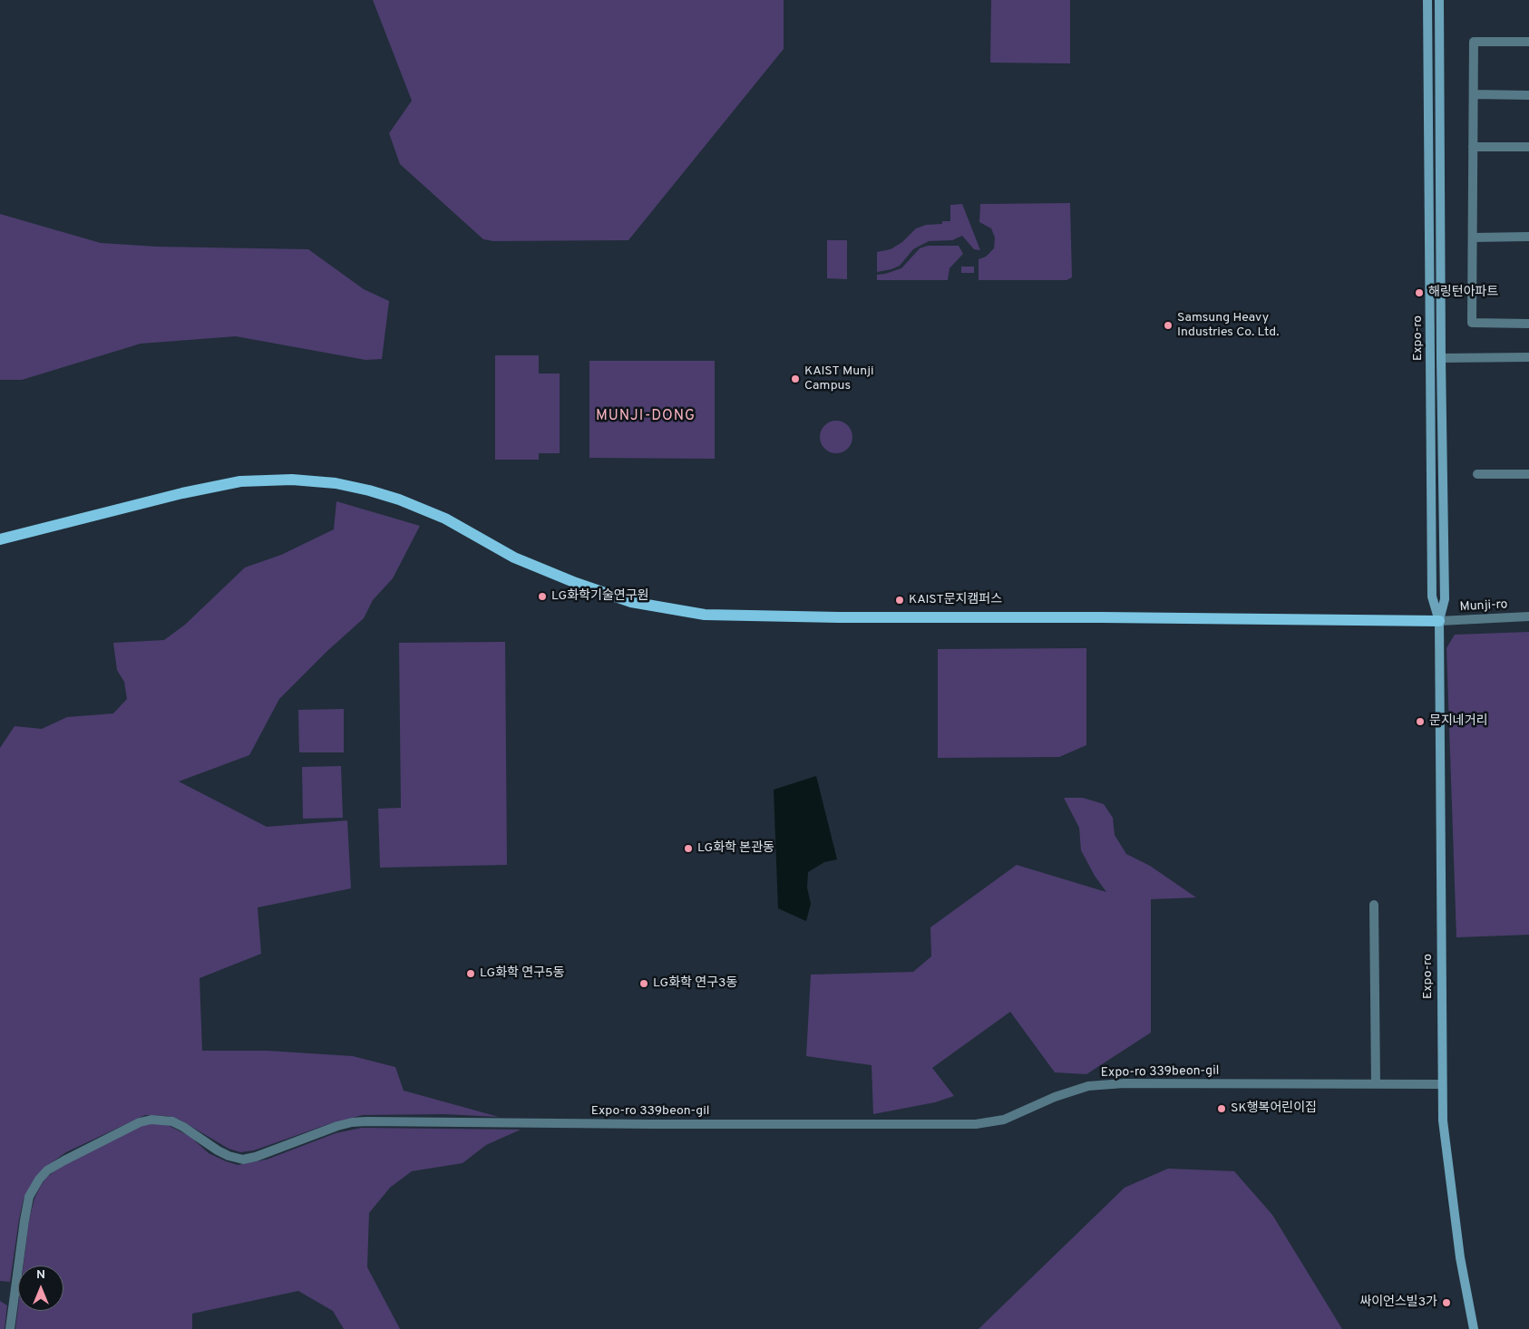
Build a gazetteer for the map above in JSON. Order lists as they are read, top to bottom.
{
  "streets": {
    "main road": ["Expo-ro"],
    "street": ["Munji-ro", "Expo-ro 339beon-gil"]
  },
  "crossings": [
    ["Expo-ro", "Munji-ro"],
    ["Expo-ro", "Expo-ro 339beon-gil"]
  ],
  "districts": ["MUNJI-DONG"],
  "places": [
    "해링턴아파트",
    "Samsung Heavy Industries Co. Ltd.",
    "KAIST Munji Campus",
    "LG화학기술연구원",
    "KAIST문지캠퍼스",
    "문지네거리",
    "LG화학 본관동",
    "LG화학 연구5동",
    "LG화학 연구3동",
    "SK행복어린이집",
    "싸이언스빌3가"
  ],
  "north": "top"
}
